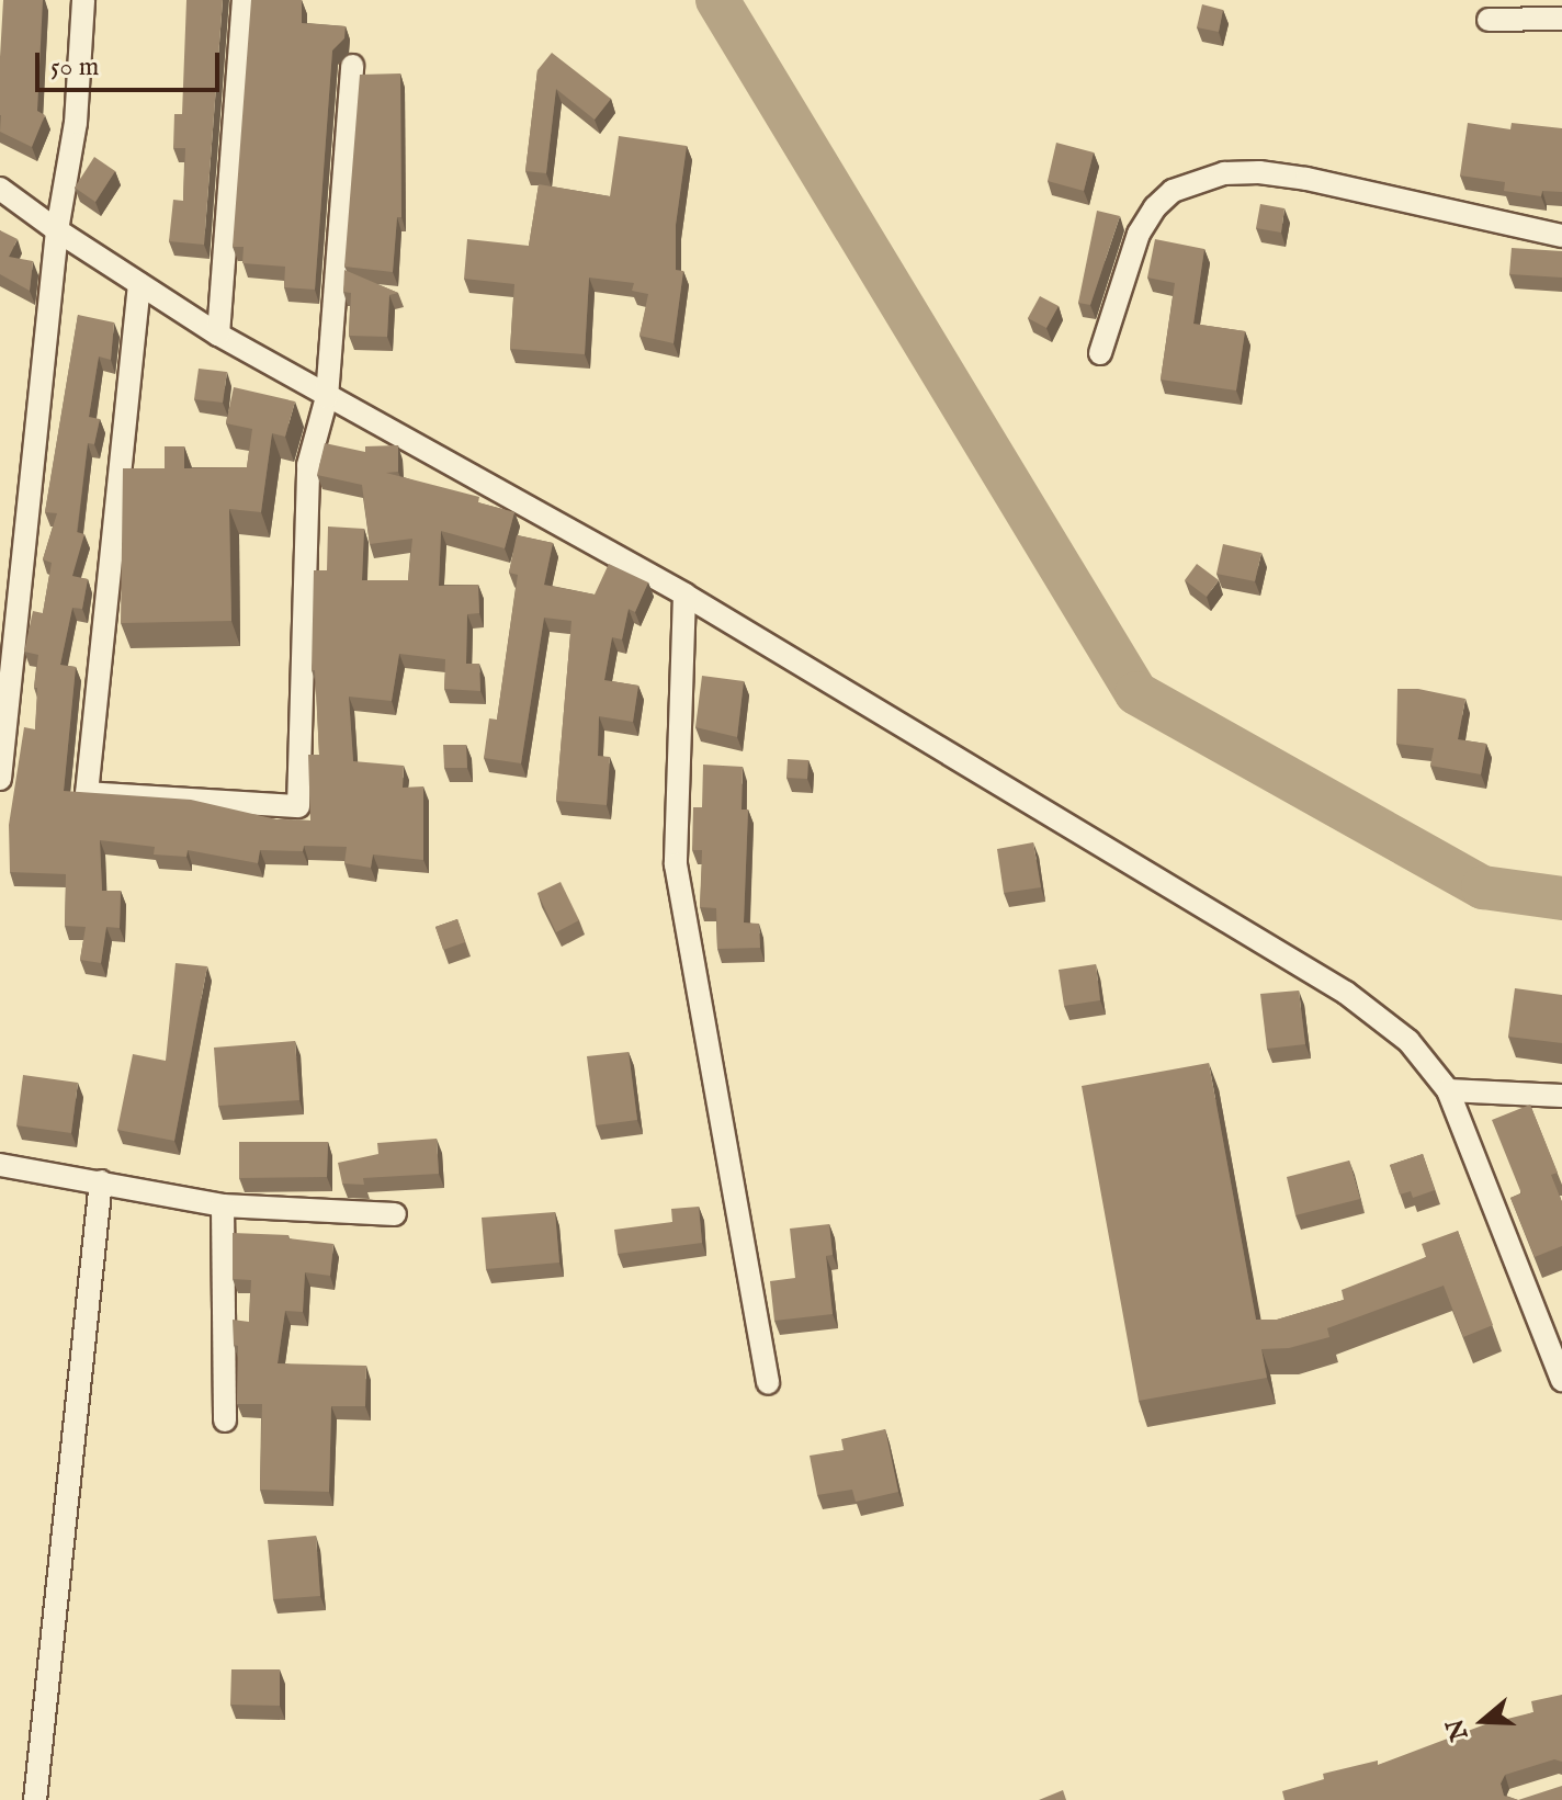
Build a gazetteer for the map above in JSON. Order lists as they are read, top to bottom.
{
  "scale_bar": "50 m",
  "north": "left"
}
